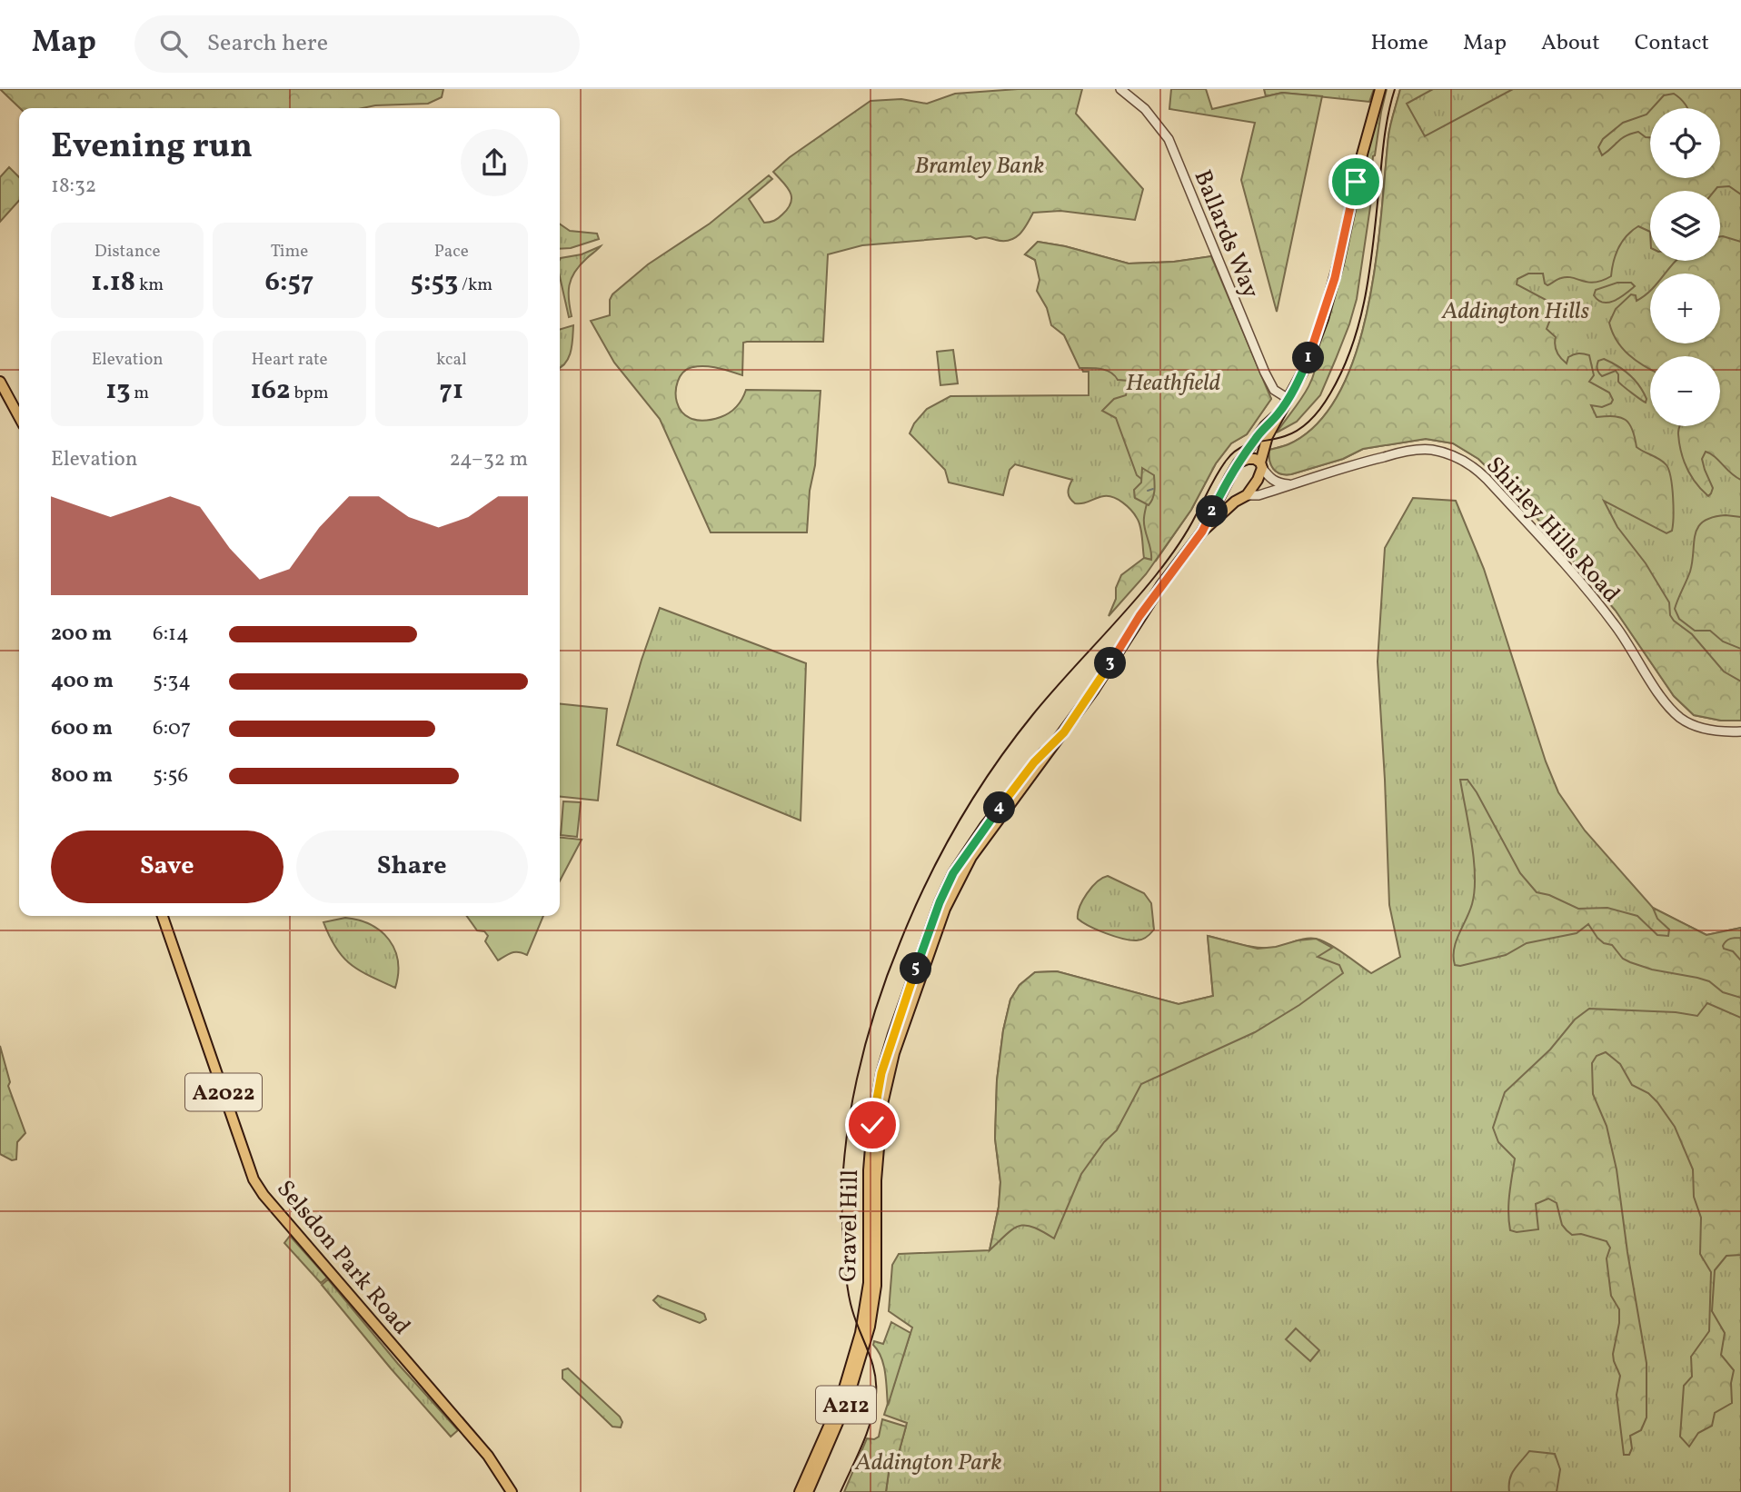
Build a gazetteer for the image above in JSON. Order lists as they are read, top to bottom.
{
  "streets": {
    "main road": [
      "A2022",
      "Gravel Hill",
      "Selsdon Park Road",
      "A212"
    ],
    "street": ["Ballards Way", "Shirley Hills Road"]
  },
  "crossings": [
    ["Ballards Way", "A212"],
    ["Shirley Hills Road", "Gravel Hill"],
    ["Shirley Hills Road", "A212"],
    ["Gravel Hill", "A212"]
  ],
  "parks": [
    "Bramley Bank",
    "Addington Hills",
    "Heathfield",
    "Addington Park"
  ],
  "page": {
    "header": "Map",
    "search": "Search here",
    "nav": [
      "Home",
      "Map",
      "About",
      "Contact"
    ],
    "map_buttons": ["+", "−"],
    "heading": ["Evening run", "18:32"],
    "stats": [
      ["Distance", "1.18 km"],
      ["Time", "6:57"],
      ["Pace", "5:53 /km"],
      ["Elevation", "13 m"],
      ["Heart rate", "162 bpm"],
      ["kcal", "71"]
    ],
    "pins": [
      "1",
      "2",
      "3",
      "4",
      "5"
    ],
    "chart": ["Elevation", "24–32 m"],
    "list": [
      {
        "name": "200 m",
        "note": "6:14"
      },
      {
        "name": "400 m",
        "note": "5:34"
      },
      {
        "name": "600 m",
        "note": "6:07"
      },
      {
        "name": "800 m",
        "note": "5:56"
      }
    ],
    "buttons": ["Save", "Share"]
  }
}
